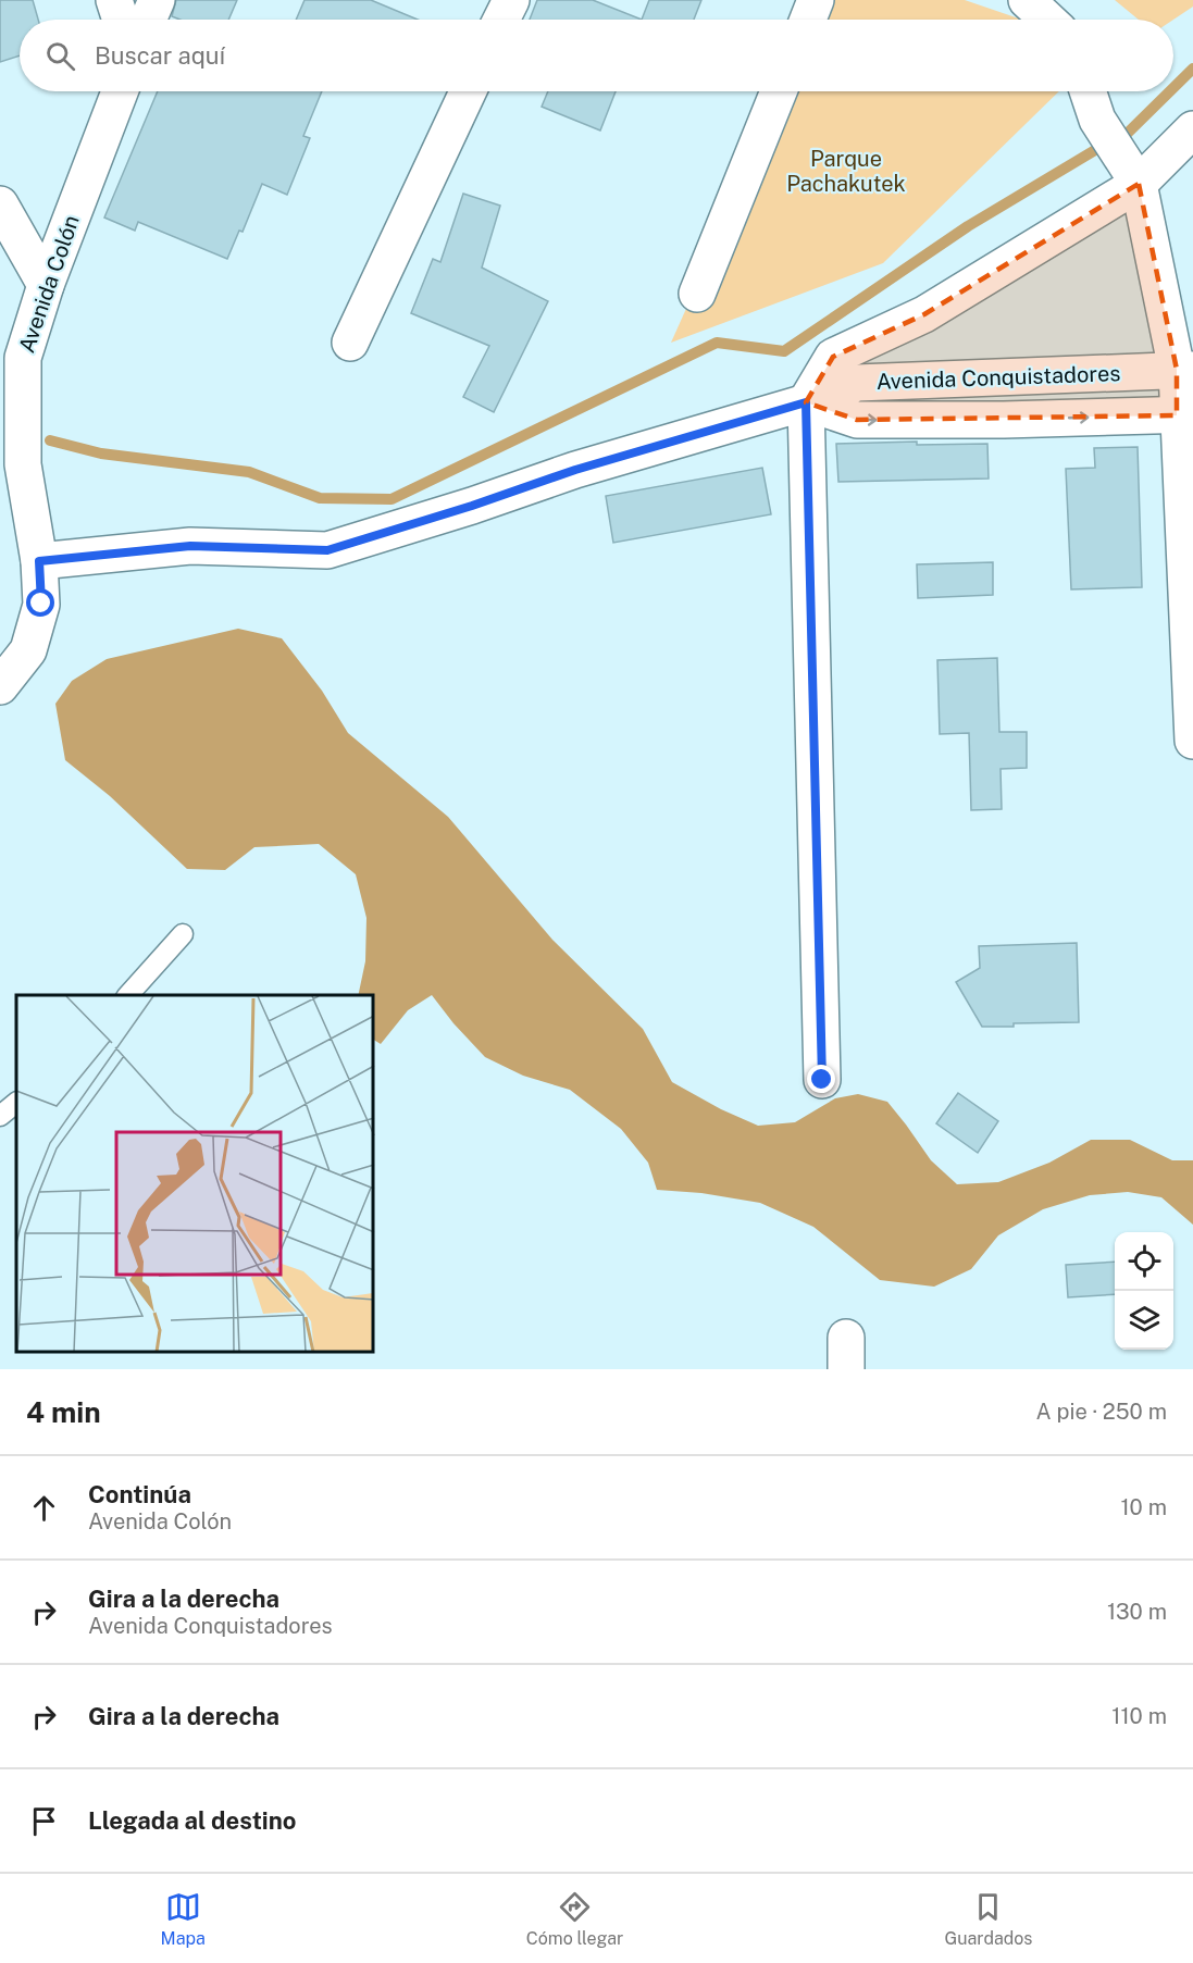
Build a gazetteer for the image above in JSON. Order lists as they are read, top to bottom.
{
  "streets": {
    "street": ["Avenida Colón", "Avenida Conquistadores"]
  },
  "crossings": [
    ["Avenida Colón", "Avenida Conquistadores"]
  ],
  "parks": ["Parque Pachakutek"],
  "page": {
    "search": "Buscar aquí",
    "heading": ["4 min", "A pie · 250 m"],
    "list": [
      ["Continúa", "Avenida Colón", "10 m"],
      ["Gira a la derecha", "Avenida Conquistadores", "130 m"],
      ["Gira a la derecha", "110 m"],
      "Llegada al destino"
    ],
    "nav": ["Mapa", "Cómo llegar", "Guardados"]
  }
}
